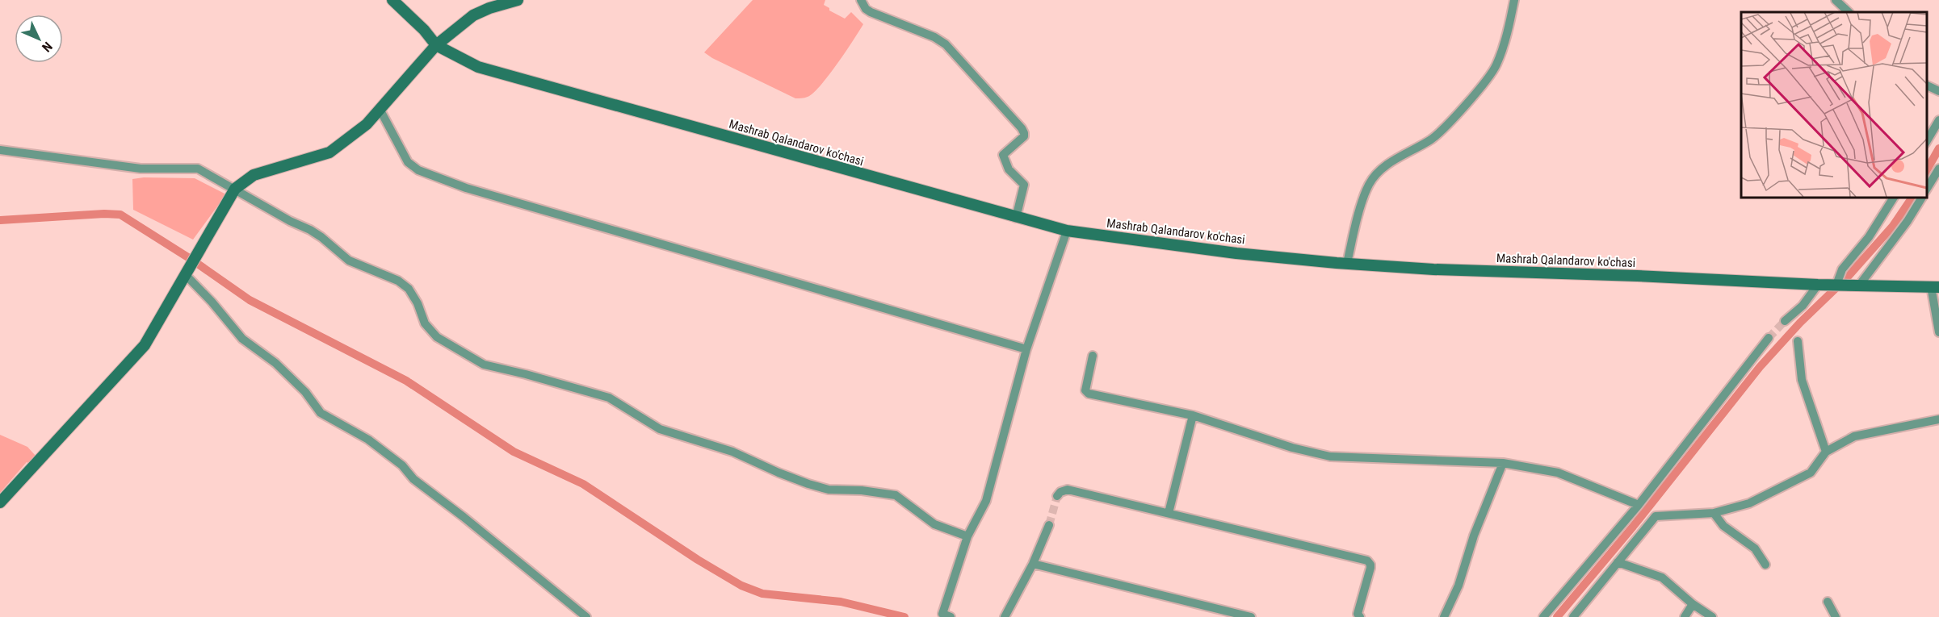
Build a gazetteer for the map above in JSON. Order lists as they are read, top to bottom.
{
  "streets": {
    "main road": ["Mashrab Qalandarov ko'chasi"]
  },
  "north": "bottom right"
}
